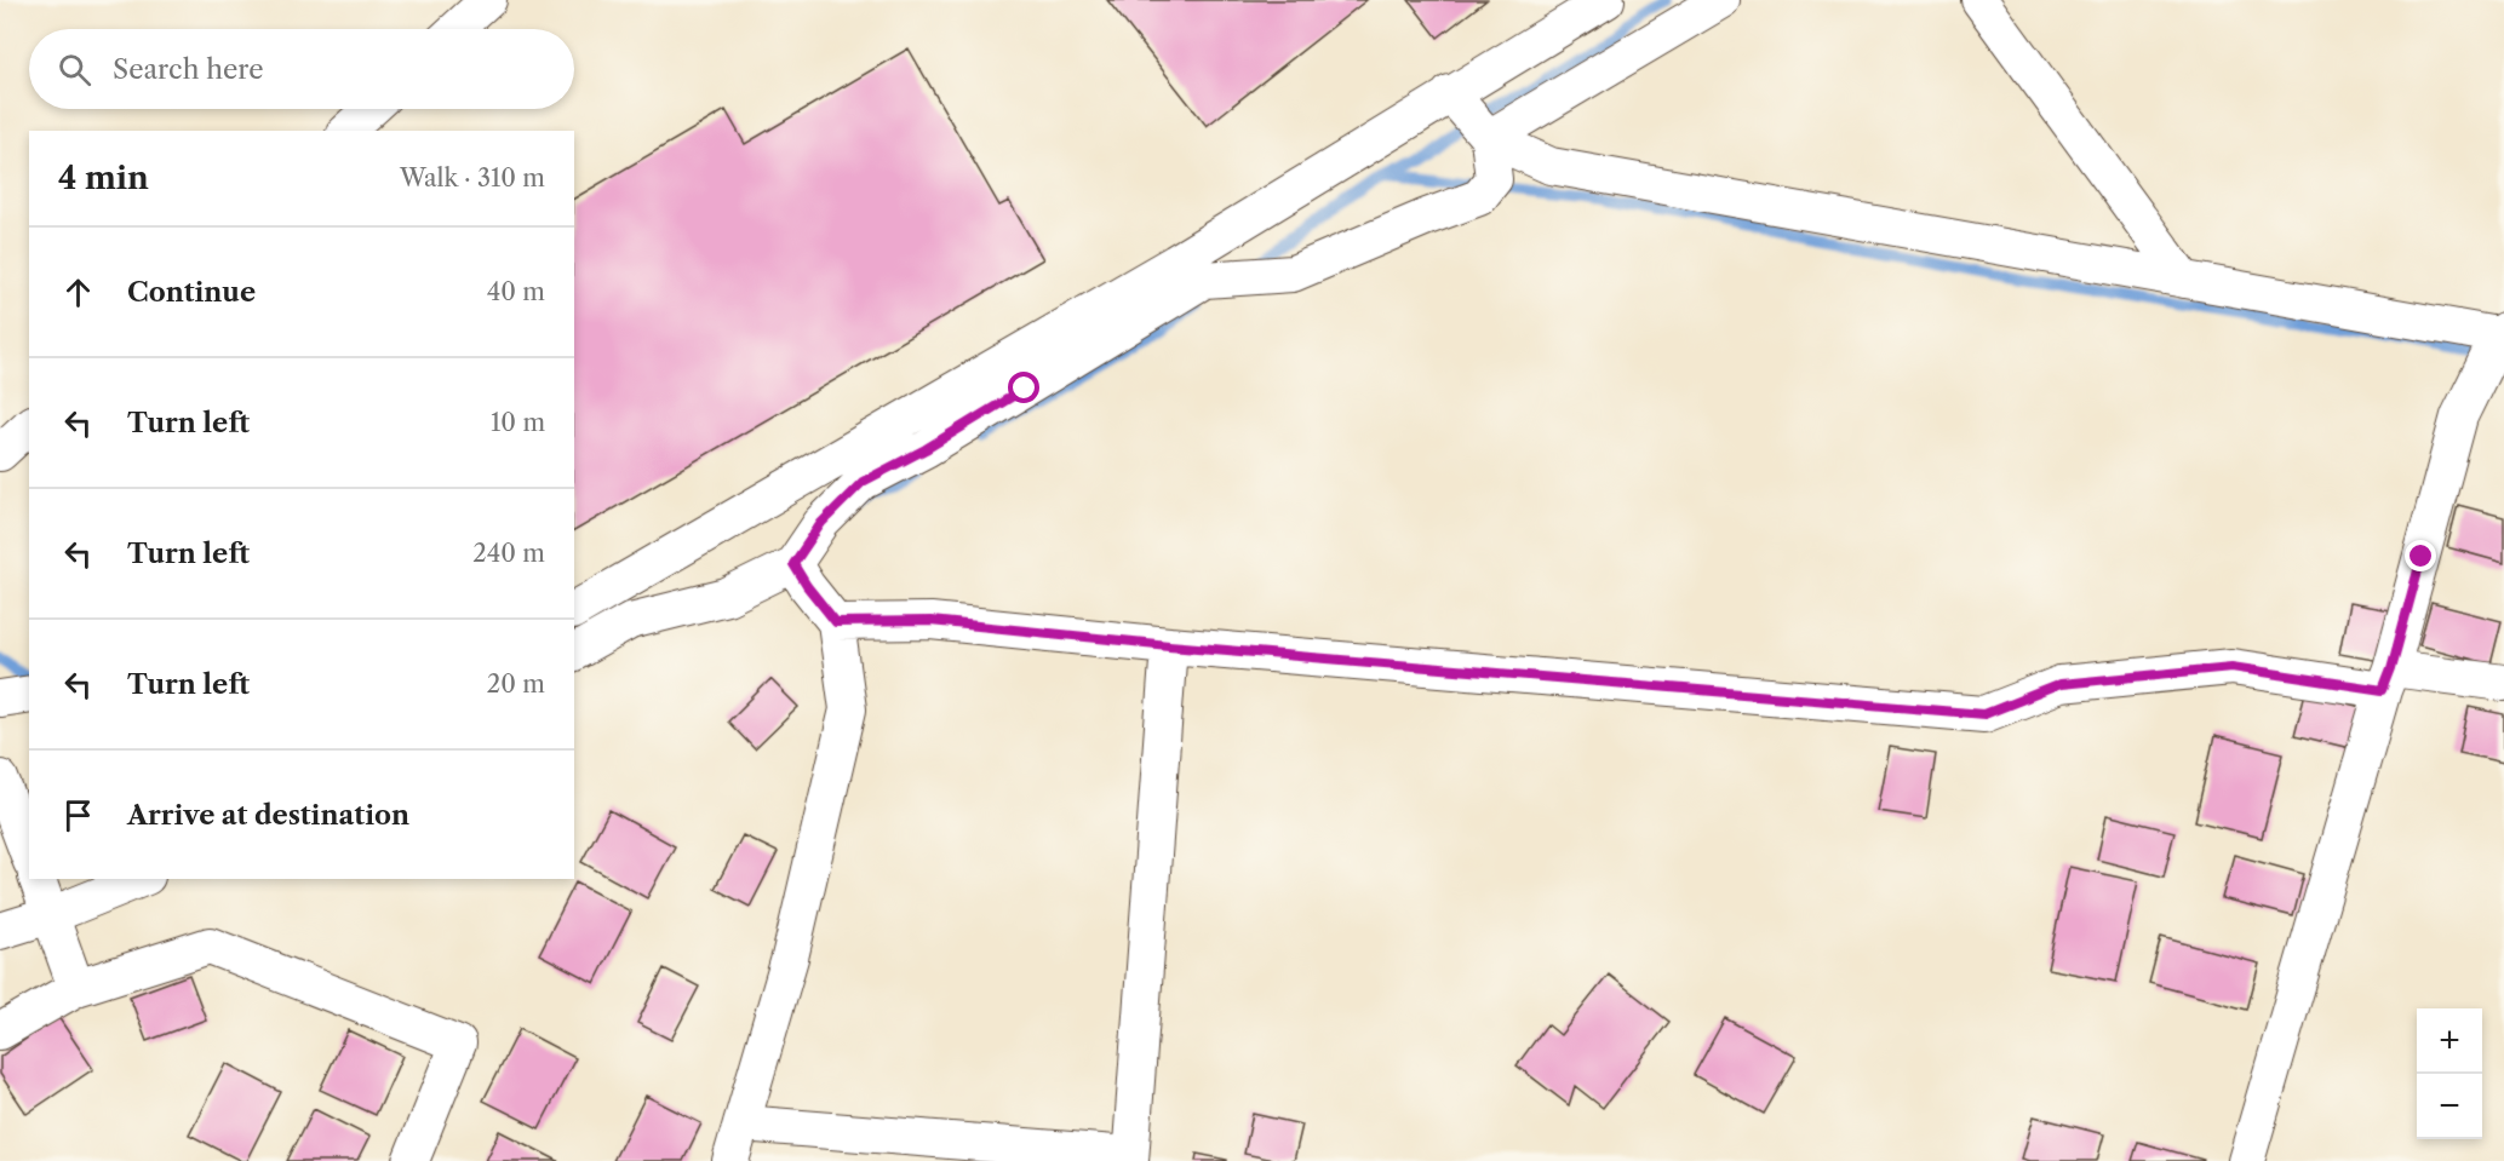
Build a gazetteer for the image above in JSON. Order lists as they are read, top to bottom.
{
  "page": {
    "search": "Search here",
    "heading": ["4 min", "Walk · 310 m"],
    "list": [
      ["Continue", "40 m"],
      ["Turn left", "10 m"],
      ["Turn left", "240 m"],
      ["Turn left", "20 m"],
      "Arrive at destination"
    ],
    "map_buttons": ["+", "−"]
  }
}
